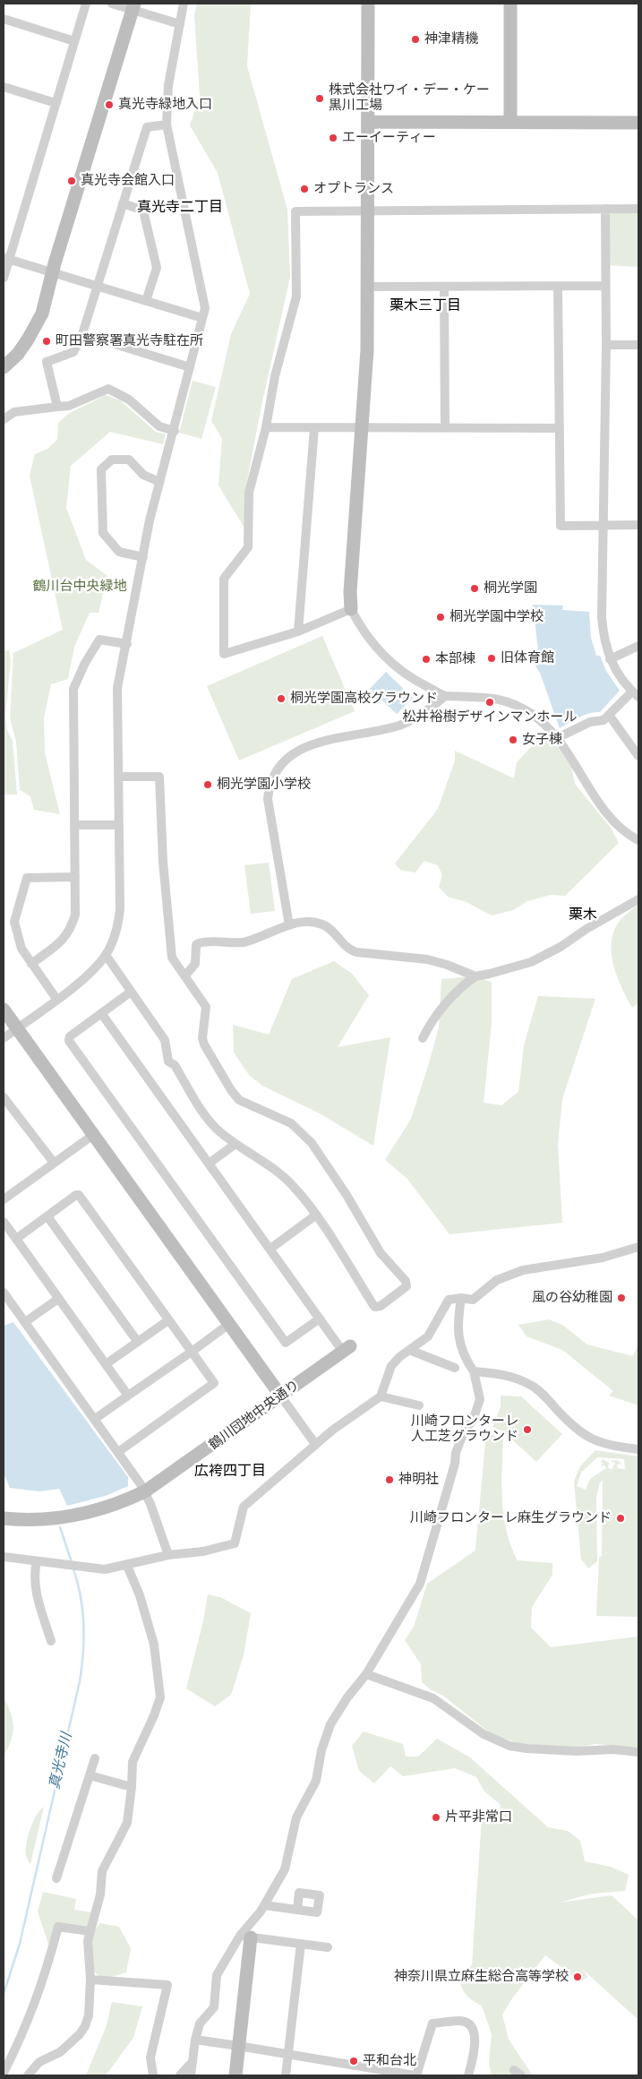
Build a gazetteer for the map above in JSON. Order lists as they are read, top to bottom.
{
  "streets": {
    "street": ["鶴川団地中央通り"]
  },
  "districts": [
    "真光寺二丁目",
    "栗木三丁目",
    "栗木",
    "広袴四丁目"
  ],
  "water": ["真光寺川"],
  "parks": ["鶴川台中央緑地"],
  "places": [
    "神津精機",
    "株式会社ワイ・デー・ケー 黒川工場",
    "真光寺緑地入口",
    "エーイーティー",
    "真光寺会館入口",
    "オプトランス",
    "町田警察署真光寺駐在所",
    "桐光学園",
    "桐光学園中学校",
    "旧体育館",
    "本部棟",
    "桐光学園高校グラウンド",
    "松井裕樹デザインマンホール",
    "女子棟",
    "桐光学園小学校",
    "風の谷幼稚園",
    "川崎フロンターレ 人工芝グラウンド",
    "神明社",
    "川崎フロンターレ麻生グラウンド",
    "片平非常口",
    "神奈川県立麻生総合高等学校",
    "平和台北"
  ]
}
